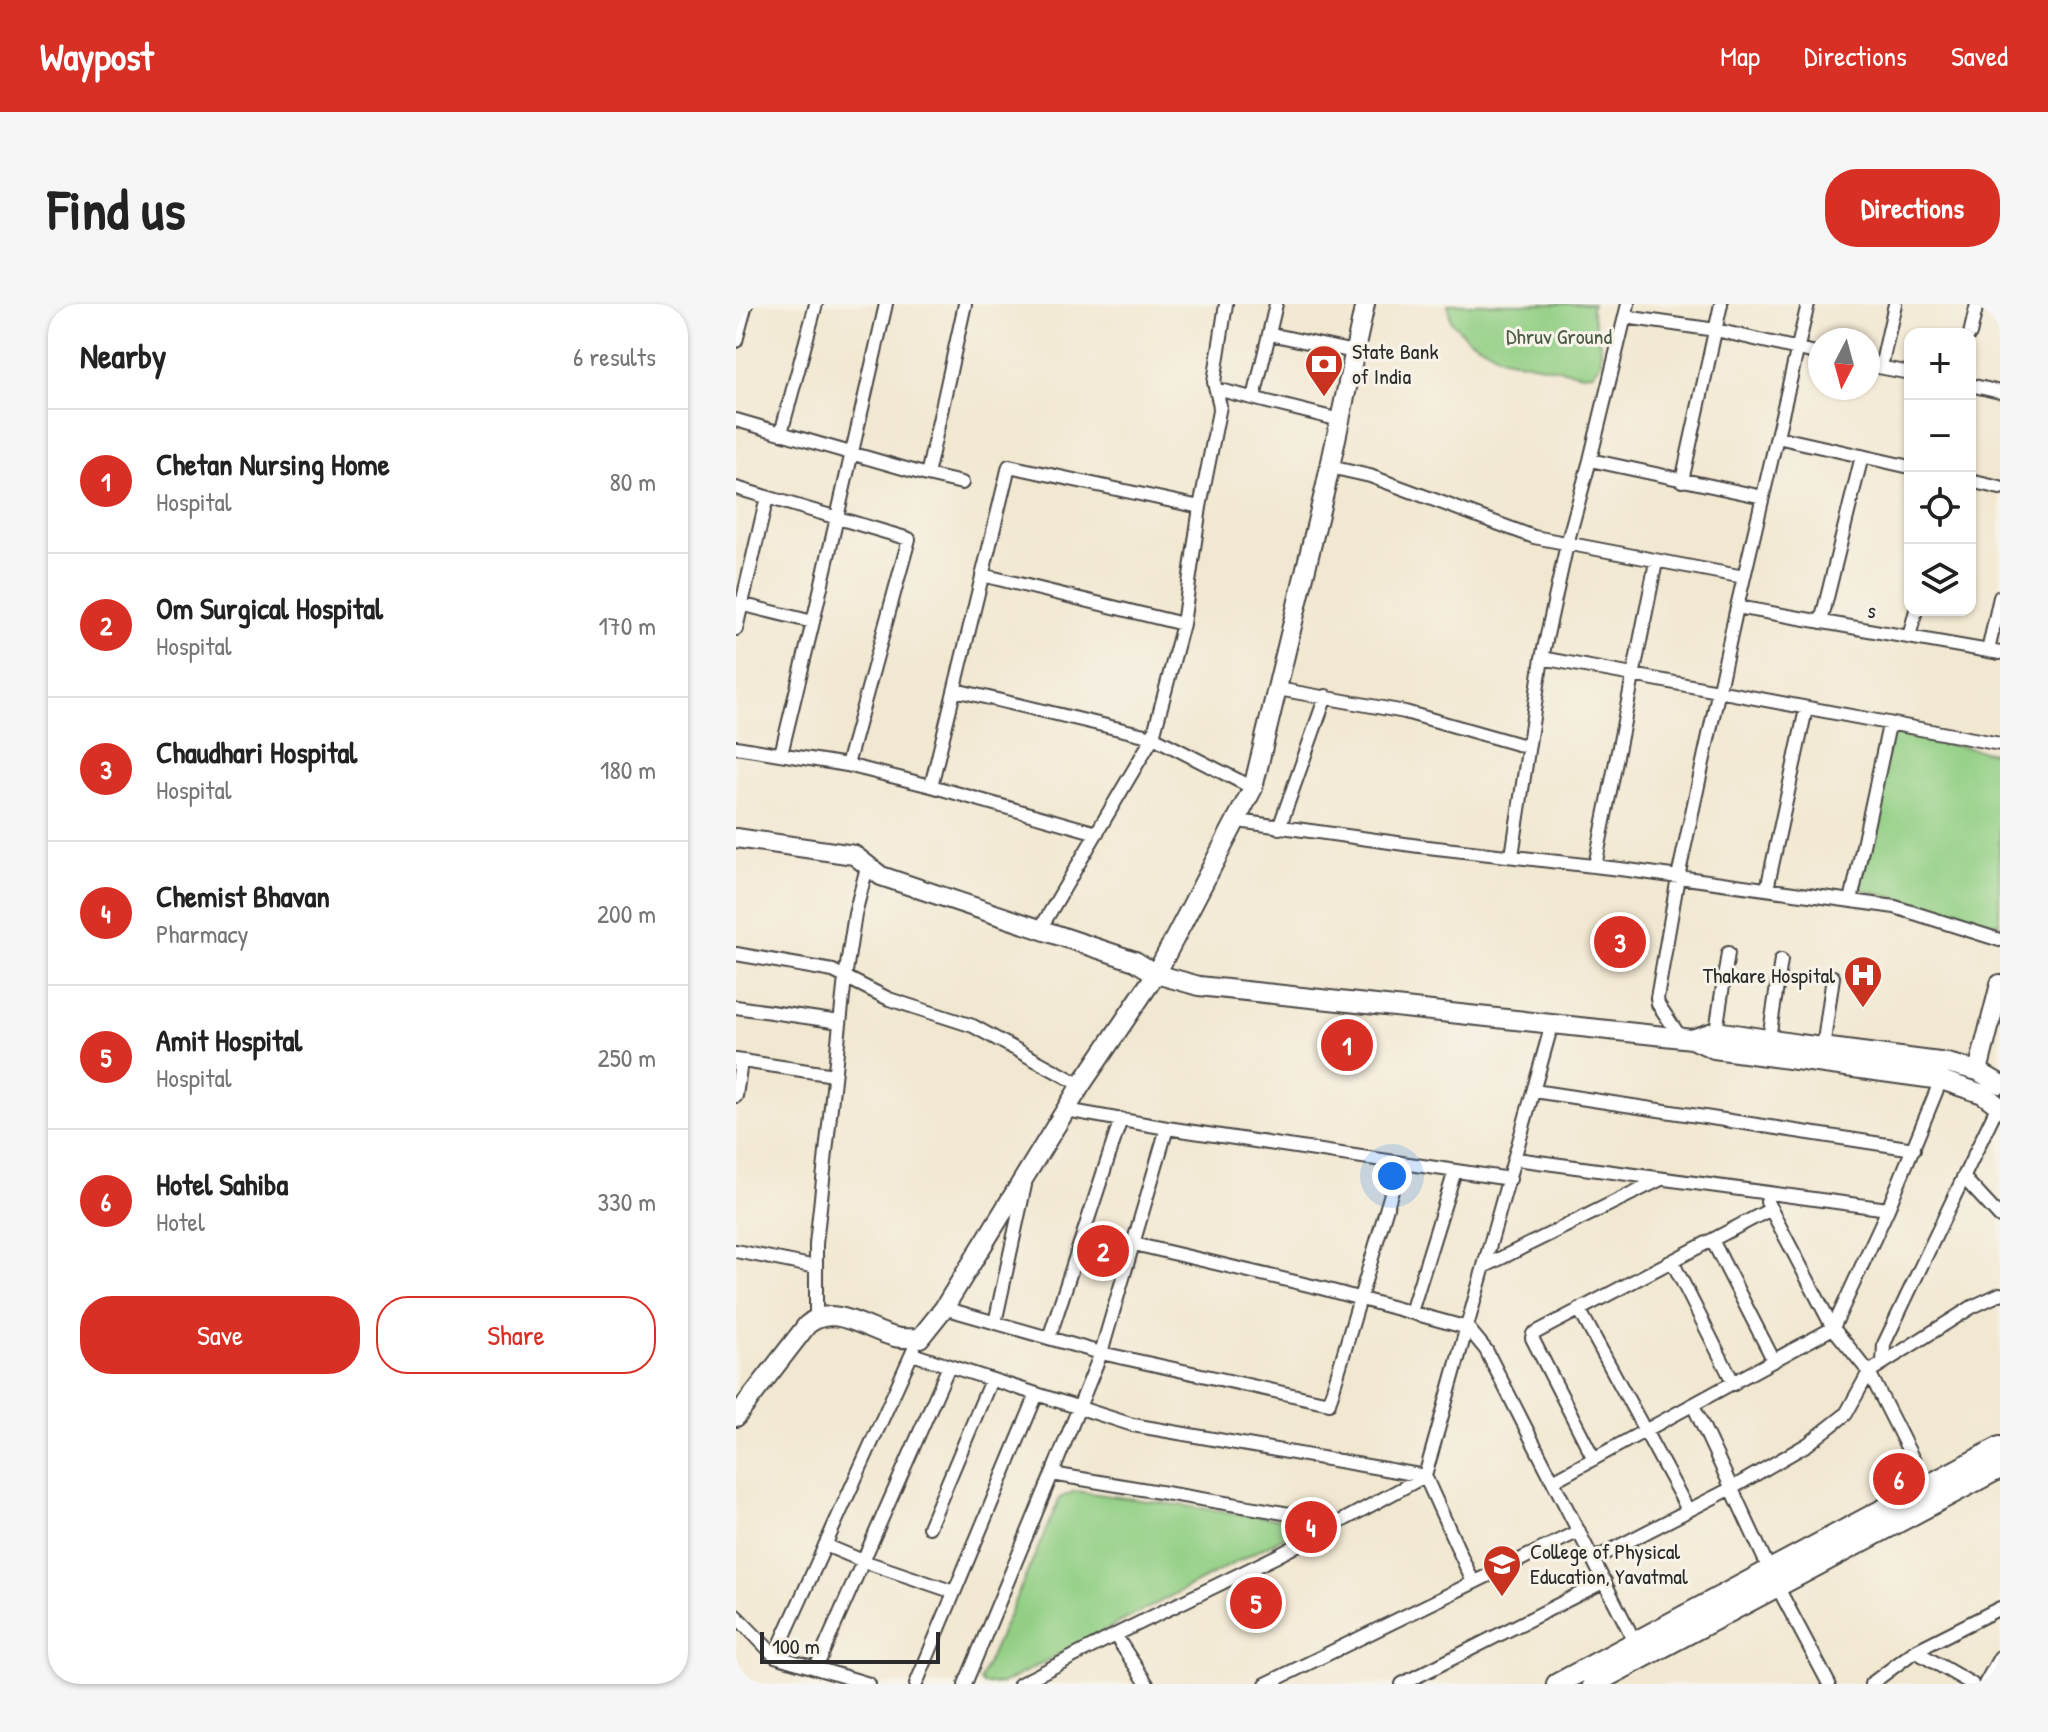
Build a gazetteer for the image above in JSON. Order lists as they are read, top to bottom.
{
  "streets": {
    "street": ["s"]
  },
  "parks": ["Dhruv Ground"],
  "places": {
    "bank": ["State Bank of India"],
    "hospital": ["Thakare Hospital"],
    "school or university": ["College of Physical Education, Yavatmal"]
  },
  "scale_bar": "100 m",
  "north": "bottom",
  "page": {
    "header": "Waypost",
    "nav": ["Map", "Directions", "Saved"],
    "buttons": [
      "Directions",
      ["Save", "Share"]
    ],
    "title": "Find us",
    "heading": ["Nearby", "6 results"],
    "map_buttons": ["+", "−"],
    "list": [
      {
        "mark": "1",
        "name": "Chetan Nursing Home",
        "note": "Hospital",
        "value": "80 m"
      },
      {
        "mark": "2",
        "name": "Om Surgical Hospital",
        "note": "Hospital",
        "value": "170 m"
      },
      {
        "mark": "3",
        "name": "Chaudhari Hospital",
        "note": "Hospital",
        "value": "180 m"
      },
      {
        "mark": "4",
        "name": "Chemist Bhavan",
        "note": "Pharmacy",
        "value": "200 m"
      },
      {
        "mark": "5",
        "name": "Amit Hospital",
        "note": "Hospital",
        "value": "250 m"
      },
      {
        "mark": "6",
        "name": "Hotel Sahiba",
        "note": "Hotel",
        "value": "330 m"
      }
    ],
    "pins": [
      "3",
      "1",
      "2",
      "6",
      "4",
      "5"
    ],
    "scale": "100 m"
  }
}
